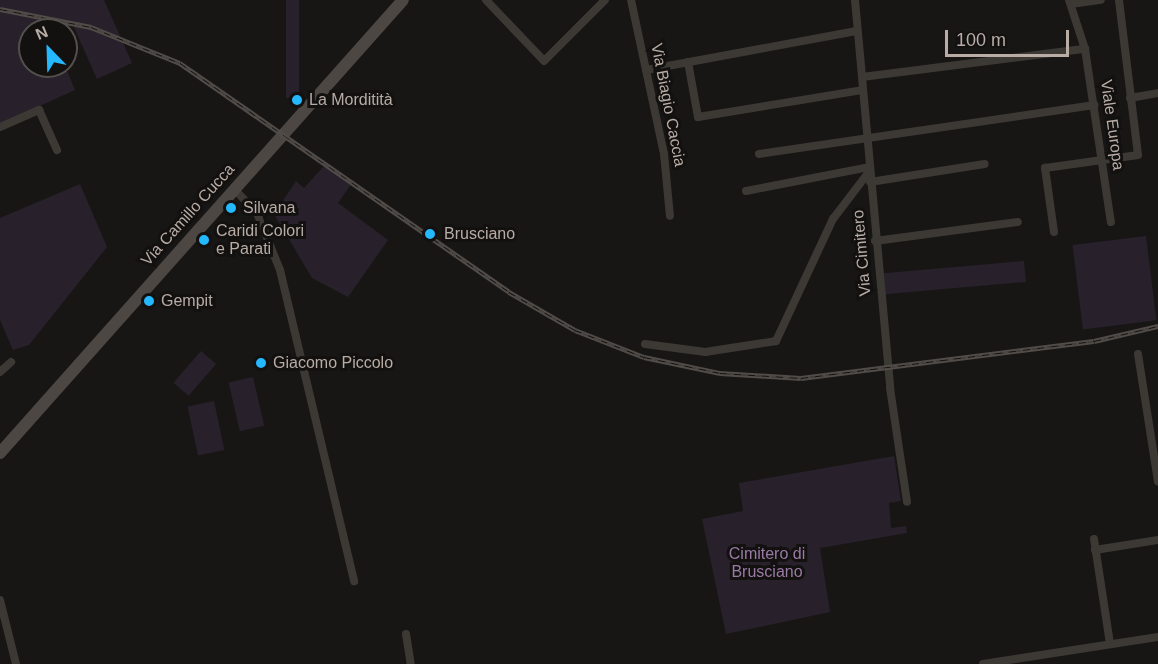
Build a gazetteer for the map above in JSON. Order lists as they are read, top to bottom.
{
  "streets": {
    "street": [
      "Via Biagio Caccia",
      "Viale Europa",
      "Via Camillo Cucca",
      "Via Cimitero"
    ]
  },
  "parks": ["Cimitero di Brusciano"],
  "places": [
    "La Morditità",
    "Silvana",
    "Brusciano",
    "Caridi Colori e Parati",
    "Gempit",
    "Giacomo Piccolo"
  ],
  "scale_bar": "100 m",
  "north": "top left"
}
